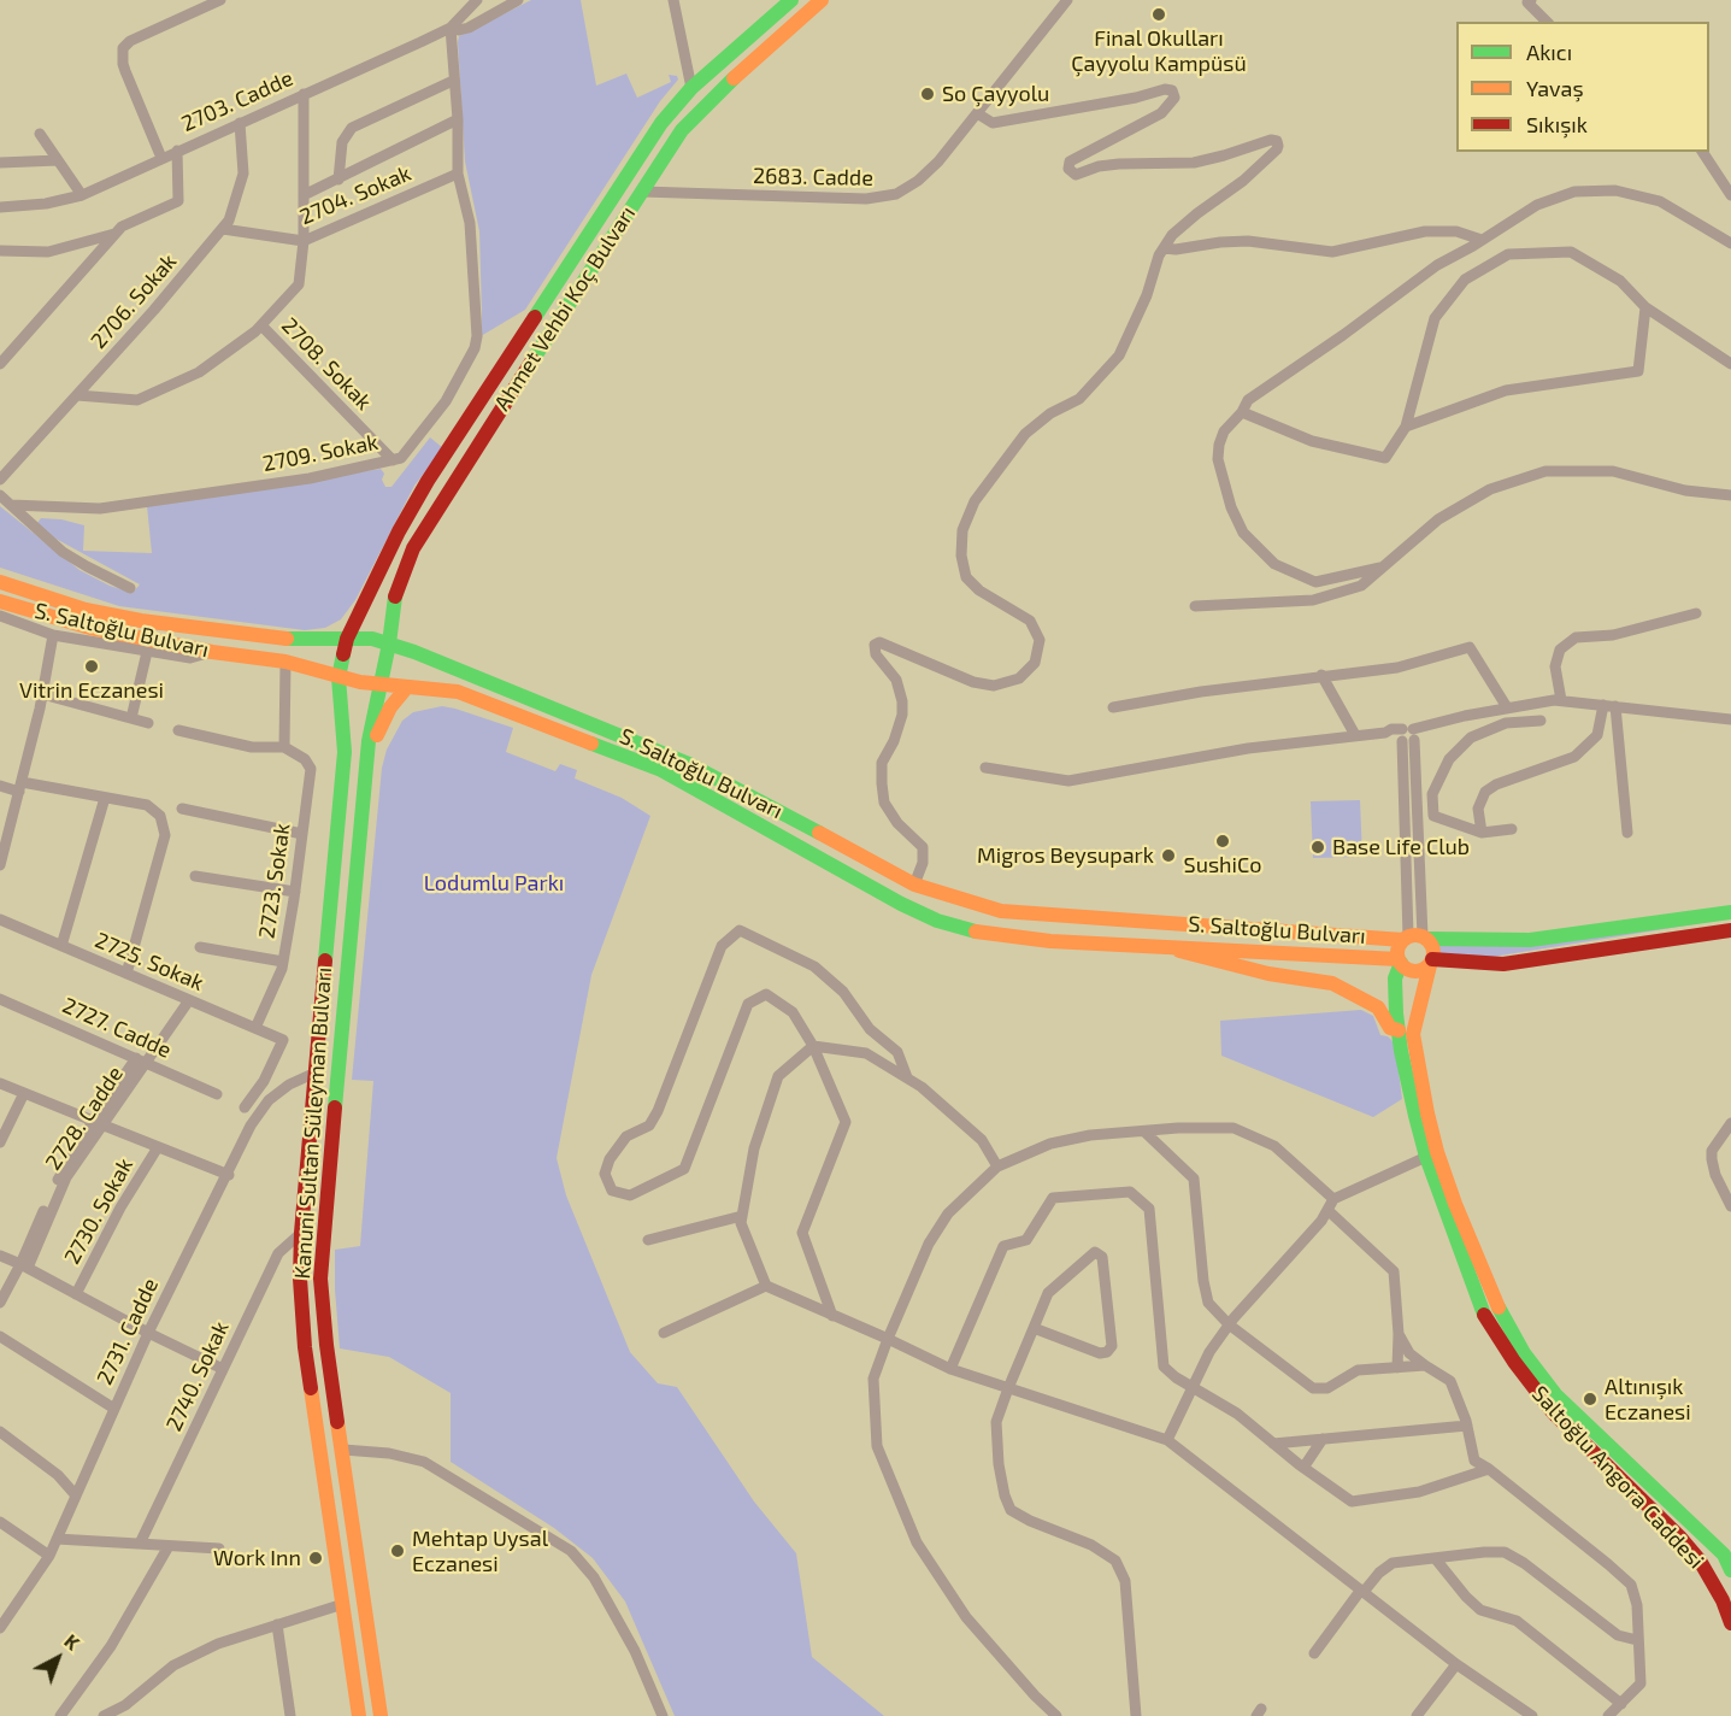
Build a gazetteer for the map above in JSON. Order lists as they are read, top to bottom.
{
  "streets": {
    "main road": [
      "Ahmet Vehbi Koç Bulvarı",
      "S. Saltoğlu Bulvarı",
      "Kanuni Sultan Süleyman Bulvarı",
      "Saltoğlu Angora Caddesi"
    ],
    "street": [
      "2703. Cadde",
      "2683. Cadde",
      "2704. Sokak",
      "2706. Sokak",
      "2708. Sokak",
      "2709. Sokak",
      "2723. Sokak",
      "2725. Sokak",
      "2727. Cadde",
      "2728. Cadde",
      "2730. Sokak",
      "2731. Cadde",
      "2740. Sokak"
    ]
  },
  "crossings": [
    ["2703. Cadde", "2706. Sokak"],
    ["2703. Cadde", "2709. Sokak"],
    ["2683. Cadde", "Ahmet Vehbi Koç Bulvarı"],
    ["2704. Sokak", "2706. Sokak"],
    ["2704. Sokak", "2709. Sokak"],
    ["Ahmet Vehbi Koç Bulvarı", "S. Saltoğlu Bulvarı"],
    ["Ahmet Vehbi Koç Bulvarı", "Kanuni Sultan Süleyman Bulvarı"],
    ["2708. Sokak", "2709. Sokak"],
    ["S. Saltoğlu Bulvarı", "Kanuni Sultan Süleyman Bulvarı"],
    ["S. Saltoğlu Bulvarı", "Saltoğlu Angora Caddesi"],
    ["2723. Sokak", "2725. Sokak"],
    ["2725. Sokak", "2728. Cadde"],
    ["2727. Cadde", "2728. Cadde"],
    ["Kanuni Sultan Süleyman Bulvarı", "2731. Cadde"],
    ["Kanuni Sultan Süleyman Bulvarı", "2740. Sokak"]
  ],
  "parks": ["Lodumlu Parkı"],
  "places": [
    "Final Okulları Çayyolu Kampüsü",
    "So Çayyolu",
    "Vitrin Eczanesi",
    "SushiCo",
    "Base Life Club",
    "Migros Beysupark",
    "Altınışık Eczanesi",
    "Mehtap Uysal Eczanesi",
    "Work Inn"
  ],
  "legend": ["Akıcı", "Yavaş", "Sıkışık"],
  "north": "top right"
}
